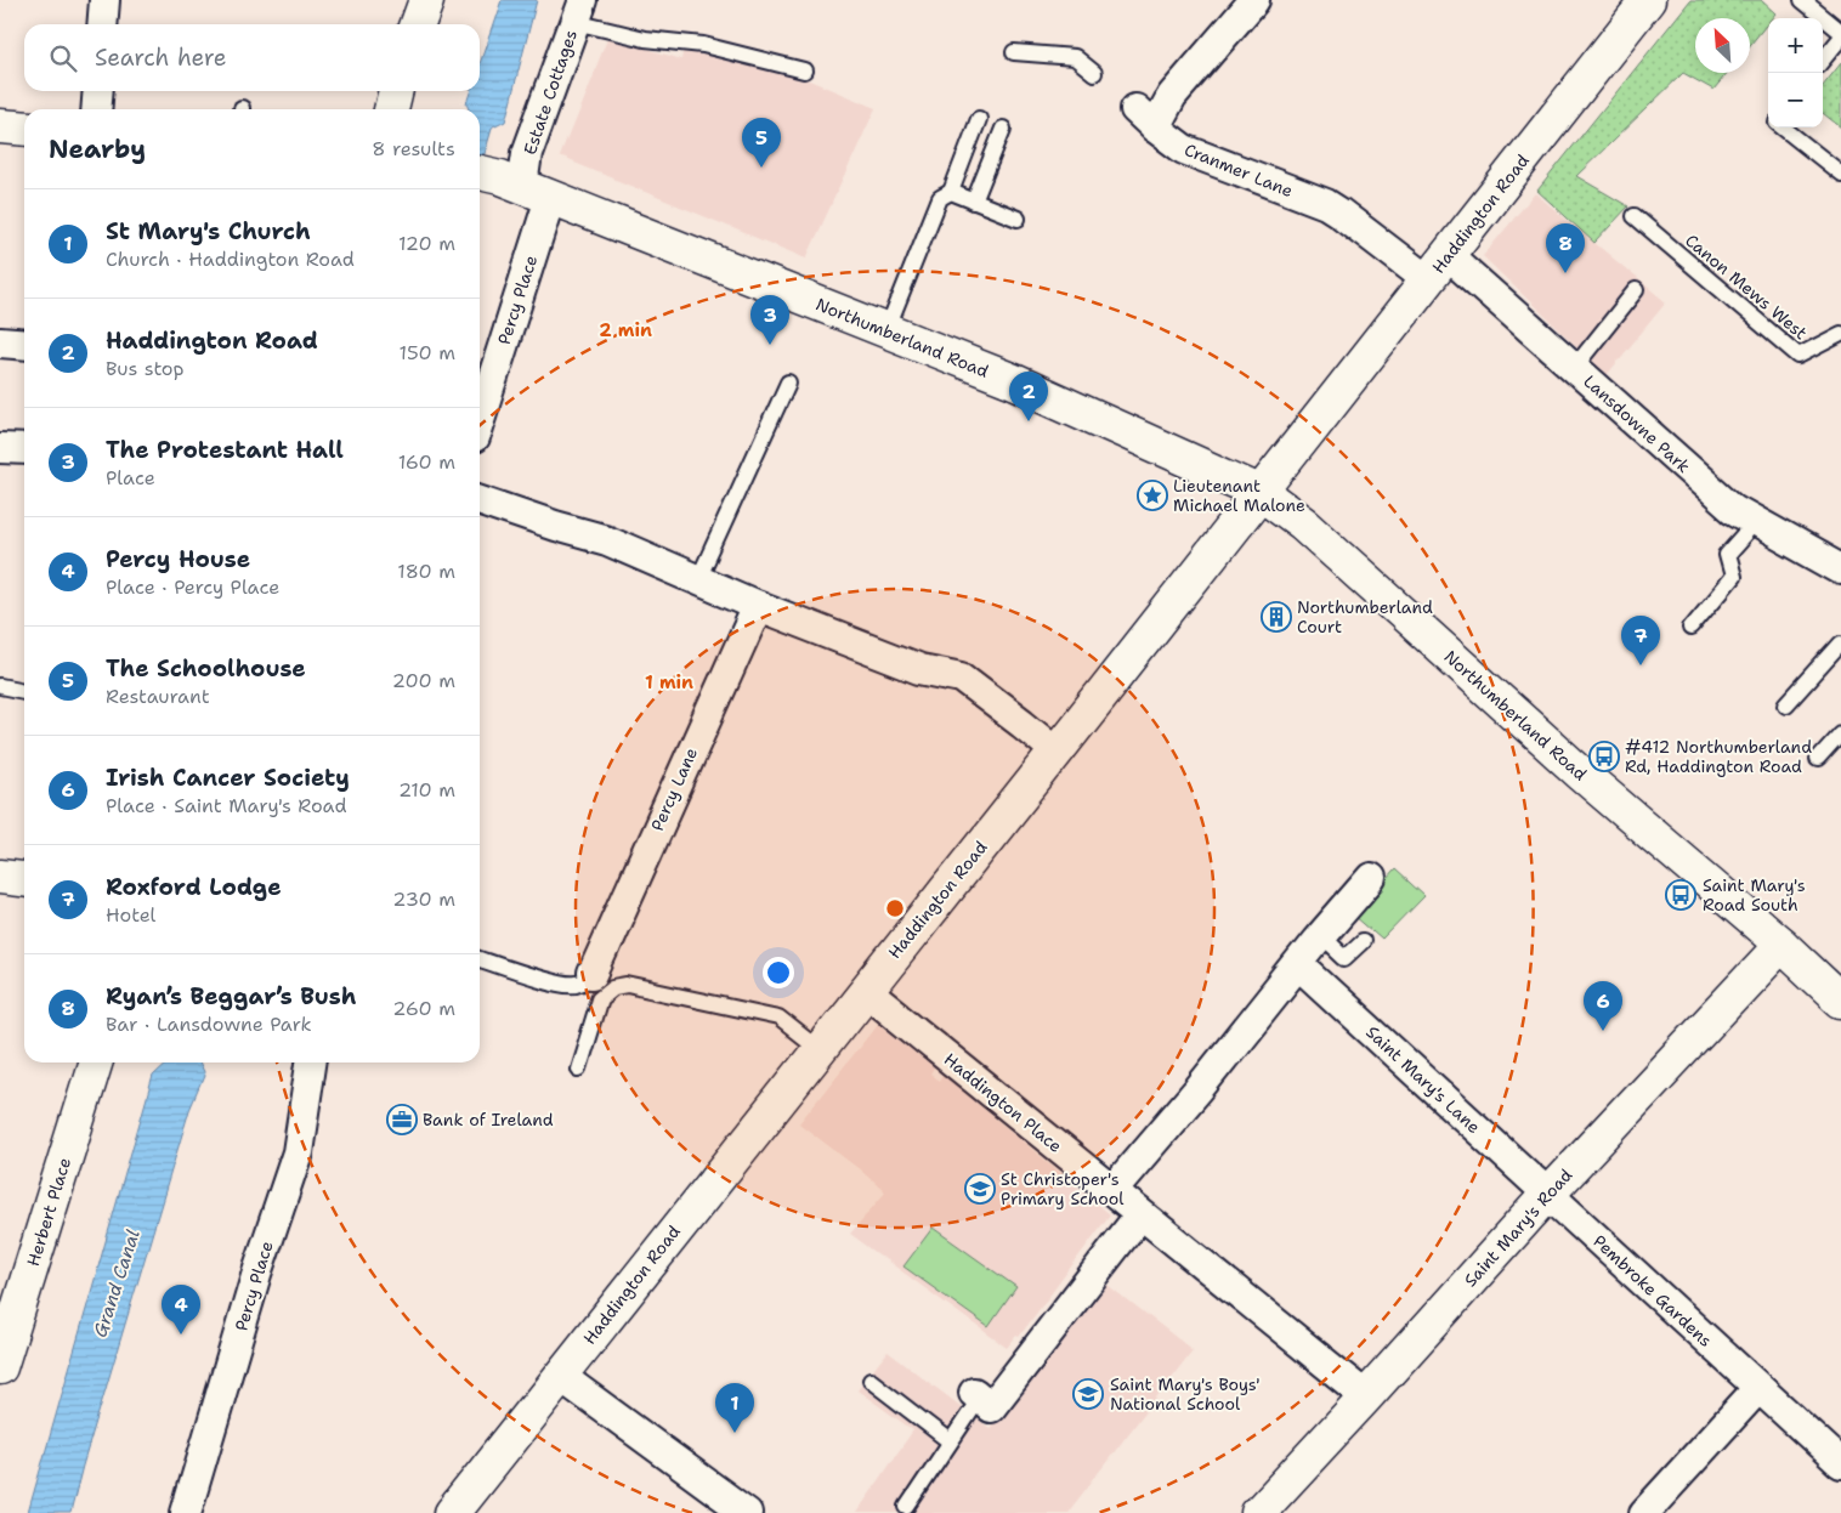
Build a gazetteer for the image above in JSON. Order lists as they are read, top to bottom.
{
  "streets": {
    "main road": [
      "Haddington Road",
      "Northumberland Road",
      "Herbert Place",
      "Saint Mary's Road"
    ],
    "street": [
      "Estate Cottages",
      "Cranmer Lane",
      "Percy Place",
      "Lansdowne Park",
      "Percy Lane",
      "Saint Mary's Lane",
      "Haddington Place",
      "Pembroke Gardens"
    ],
    "lane": ["Canon Mews West"]
  },
  "crossings": [
    ["Estate Cottages", "Percy Place"],
    ["Estate Cottages", "Northumberland Road"],
    ["Cranmer Lane", "Haddington Road"],
    ["Cranmer Lane", "Lansdowne Park"],
    ["Haddington Road", "Northumberland Road"],
    ["Haddington Road", "Lansdowne Park"],
    ["Haddington Road", "Haddington Place"],
    ["Percy Place", "Northumberland Road"],
    ["Northumberland Road", "Saint Mary's Road"],
    ["Saint Mary's Lane", "Saint Mary's Road"],
    ["Saint Mary's Lane", "Pembroke Gardens"],
    ["Haddington Place", "Saint Mary's Road"],
    ["Saint Mary's Road", "Pembroke Gardens"]
  ],
  "water": ["Grand Canal"],
  "places": {
    "place": ["Lieutenant Michael Malone"],
    "building": ["Northumberland Court"],
    "bus stop": ["#412 Northumberland Rd, Haddington Road", "Saint Mary's Road South"],
    "office": ["Bank of Ireland"],
    "school or university": ["St Christoper's Primary School", "Saint Mary's Boys' National School"]
  },
  "north": "top left",
  "page": {
    "map_buttons": ["+", "−"],
    "search": "Search here",
    "heading": ["Nearby", "8 results"],
    "pins": [
      "5",
      "8",
      "3",
      "2",
      "7",
      "6",
      "4",
      "1"
    ],
    "list": [
      {
        "mark": "1",
        "name": "St Mary's Church",
        "note": "Church · Haddington Road",
        "value": "120 m"
      },
      {
        "mark": "2",
        "name": "Haddington Road",
        "note": "Bus stop",
        "value": "150 m"
      },
      {
        "mark": "3",
        "name": "The Protestant Hall",
        "note": "Place",
        "value": "160 m"
      },
      {
        "mark": "4",
        "name": "Percy House",
        "note": "Place · Percy Place",
        "value": "180 m"
      },
      {
        "mark": "5",
        "name": "The Schoolhouse",
        "note": "Restaurant",
        "value": "200 m"
      },
      {
        "mark": "6",
        "name": "Irish Cancer Society",
        "note": "Place · Saint Mary's Road",
        "value": "210 m"
      },
      {
        "mark": "7",
        "name": "Roxford Lodge",
        "note": "Hotel",
        "value": "230 m"
      },
      {
        "mark": "8",
        "name": "Ryan’s Beggar’s Bush",
        "note": "Bar · Lansdowne Park",
        "value": "260 m"
      }
    ]
  },
  "rings": ["2 min", "1 min"]
}
